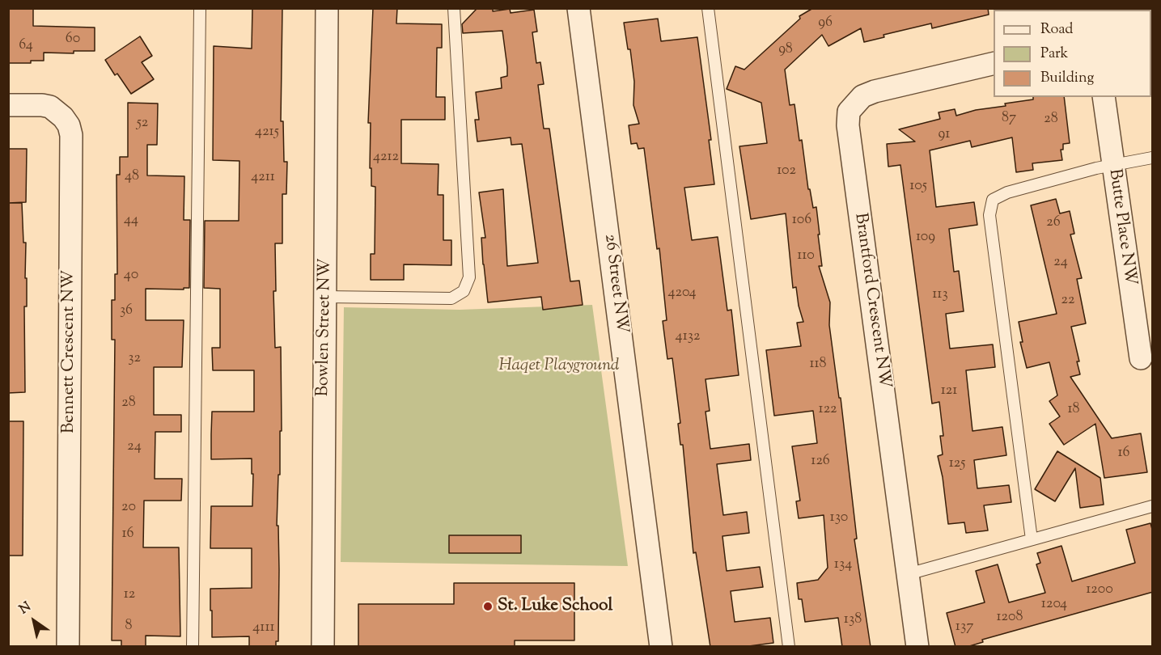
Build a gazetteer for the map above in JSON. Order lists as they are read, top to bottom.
{
  "streets": {
    "street": [
      "Butte Place NW",
      "26 Street NW",
      "Brantford Crescent NW",
      "Bowlen Street NW",
      "Bennett Crescent NW"
    ]
  },
  "parks": ["Haqet Playground"],
  "places": ["St. Luke School"],
  "house_numbers": [
    "96",
    "60",
    "64",
    "98",
    "87",
    "28",
    "52",
    "4215",
    "91",
    "4212",
    "102",
    "48",
    "4211",
    "105",
    "44",
    "106",
    "26",
    "109",
    "110",
    "24",
    "40",
    "4204",
    "113",
    "22",
    "36",
    "4132",
    "32",
    "118",
    "121",
    "28",
    "122",
    "18",
    "24",
    "16",
    "126",
    "125",
    "20",
    "130",
    "16",
    "134",
    "1200",
    "12",
    "1204",
    "1208",
    "138",
    "8",
    "137",
    "4111"
  ],
  "legend": ["Road", "Park", "Building"],
  "north": "top left"
}
